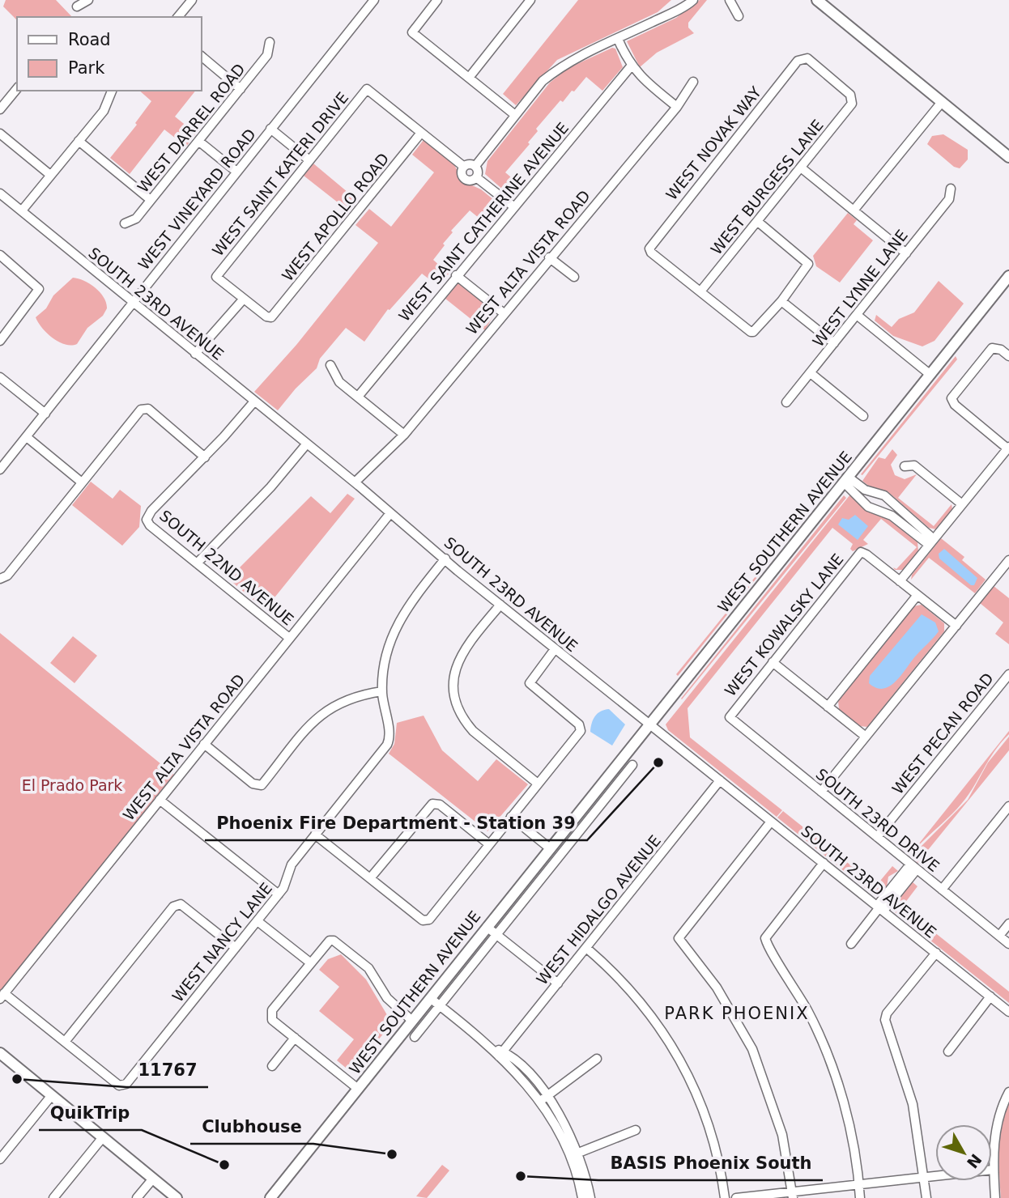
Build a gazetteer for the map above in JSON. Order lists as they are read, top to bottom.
{
  "streets": {
    "main road": ["WEST SOUTHERN AVENUE"],
    "street": [
      "WEST DARREL ROAD",
      "WEST NOVAK WAY",
      "WEST SAINT KATERI DRIVE",
      "WEST BURGESS LANE",
      "WEST VINEYARD ROAD",
      "WEST APOLLO ROAD",
      "WEST SAINT CATHERINE AVENUE",
      "WEST ALTA VISTA ROAD",
      "WEST LYNNE LANE",
      "SOUTH 23RD AVENUE",
      "SOUTH 22ND AVENUE",
      "WEST KOWALSKY LANE",
      "WEST PECAN ROAD",
      "SOUTH 23RD DRIVE",
      "WEST HIDALGO AVENUE",
      "WEST NANCY LANE"
    ]
  },
  "crossings": [
    ["WEST NOVAK WAY", "WEST BURGESS LANE"],
    ["WEST SAINT KATERI DRIVE", "WEST APOLLO ROAD"],
    ["WEST VINEYARD ROAD", "SOUTH 23RD AVENUE"],
    ["WEST ALTA VISTA ROAD", "SOUTH 23RD AVENUE"],
    ["WEST ALTA VISTA ROAD", "SOUTH 22ND AVENUE"],
    ["SOUTH 23RD AVENUE", "WEST SOUTHERN AVENUE"],
    ["SOUTH 23RD AVENUE", "WEST HIDALGO AVENUE"],
    ["WEST KOWALSKY LANE", "SOUTH 23RD DRIVE"],
    ["WEST PECAN ROAD", "SOUTH 23RD DRIVE"]
  ],
  "districts": ["PARK PHOENIX"],
  "parks": ["El Prado Park"],
  "places": [
    "Phoenix Fire Department - Station 39",
    "11767",
    "Clubhouse",
    "QuikTrip",
    "BASIS Phoenix South"
  ],
  "legend": ["Road", "Park"],
  "north": "bottom right"
}
